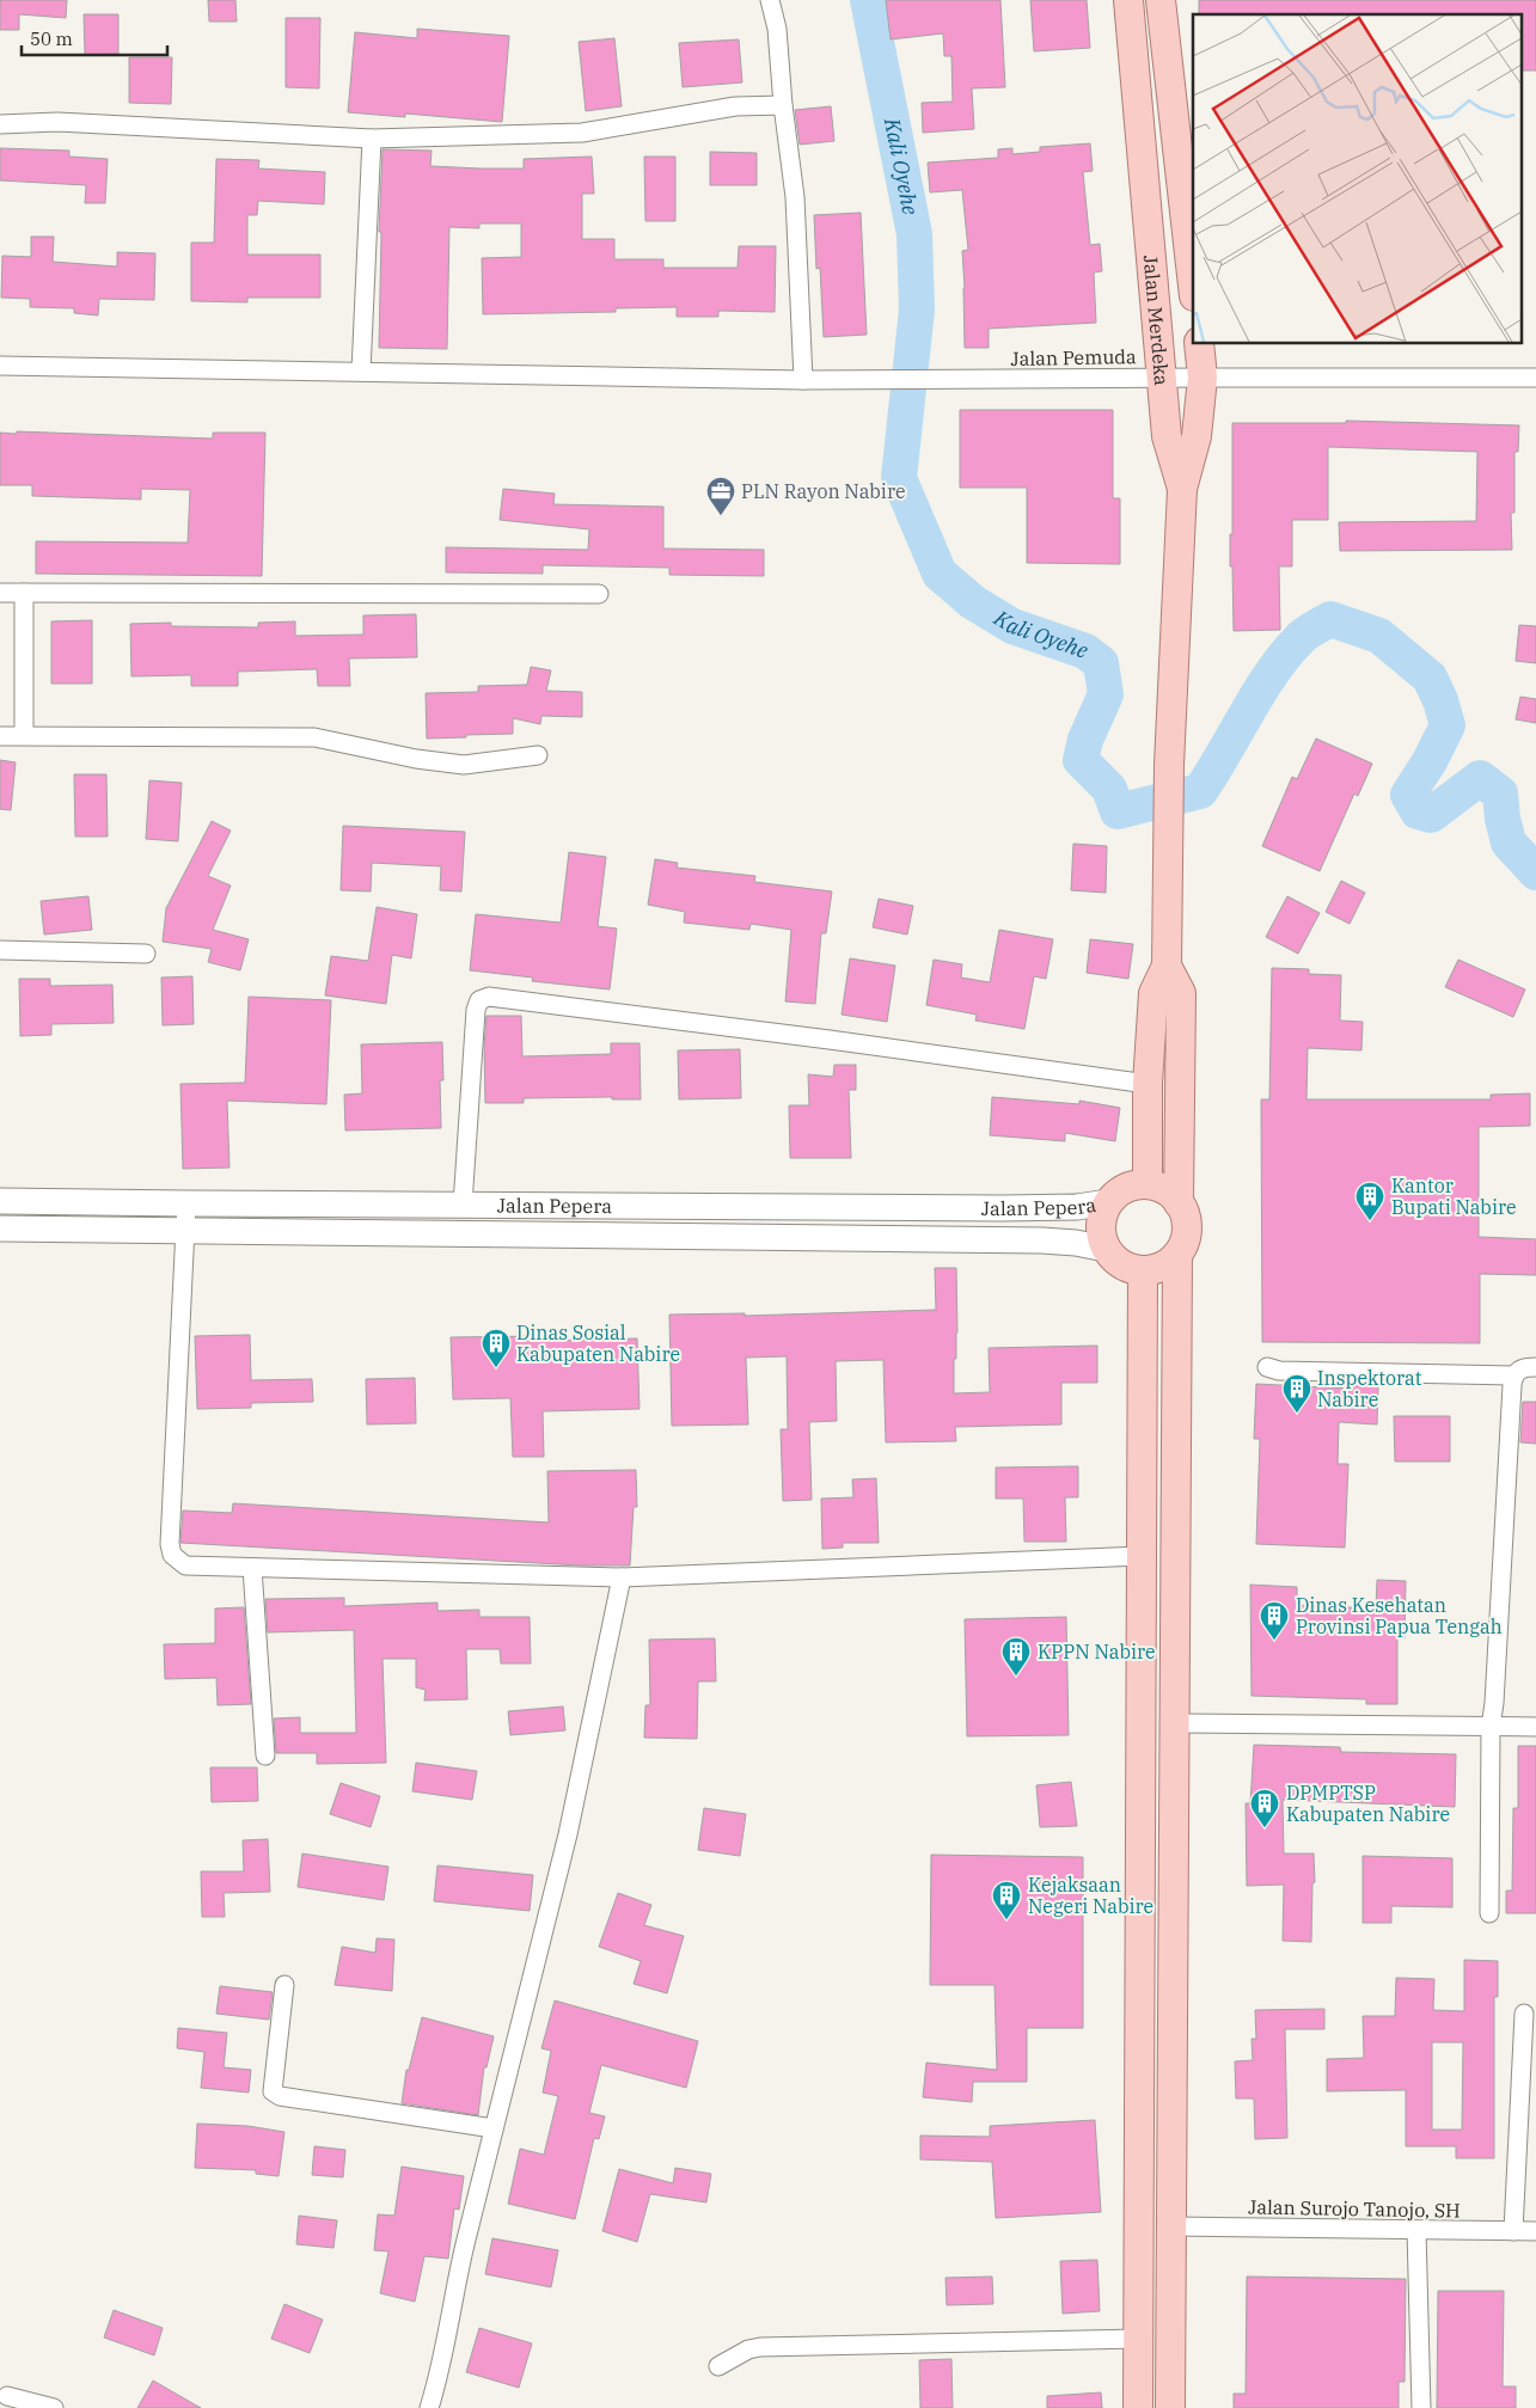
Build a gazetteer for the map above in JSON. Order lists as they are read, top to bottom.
{
  "streets": {
    "main road": ["Jalan Merdeka", "Jalan Pepera"],
    "street": ["Jalan Pemuda", "Jalan Surojo Tanojo, SH"]
  },
  "crossings": [
    ["Jalan Merdeka", "Jalan Pemuda"]
  ],
  "water": ["Kali Oyehe"],
  "places": {
    "office": ["PLN Rayon Nabire"],
    "building": [
      "Kantor Bupati Nabire",
      "Dinas Sosial Kabupaten Nabire",
      "Inspektorat Nabire",
      "Dinas Kesehatan Provinsi Papua Tengah",
      "KPPN Nabire",
      "DPMPTSP Kabupaten Nabire",
      "Kejaksaan Negeri Nabire"
    ]
  },
  "scale_bar": "50 m"
}
